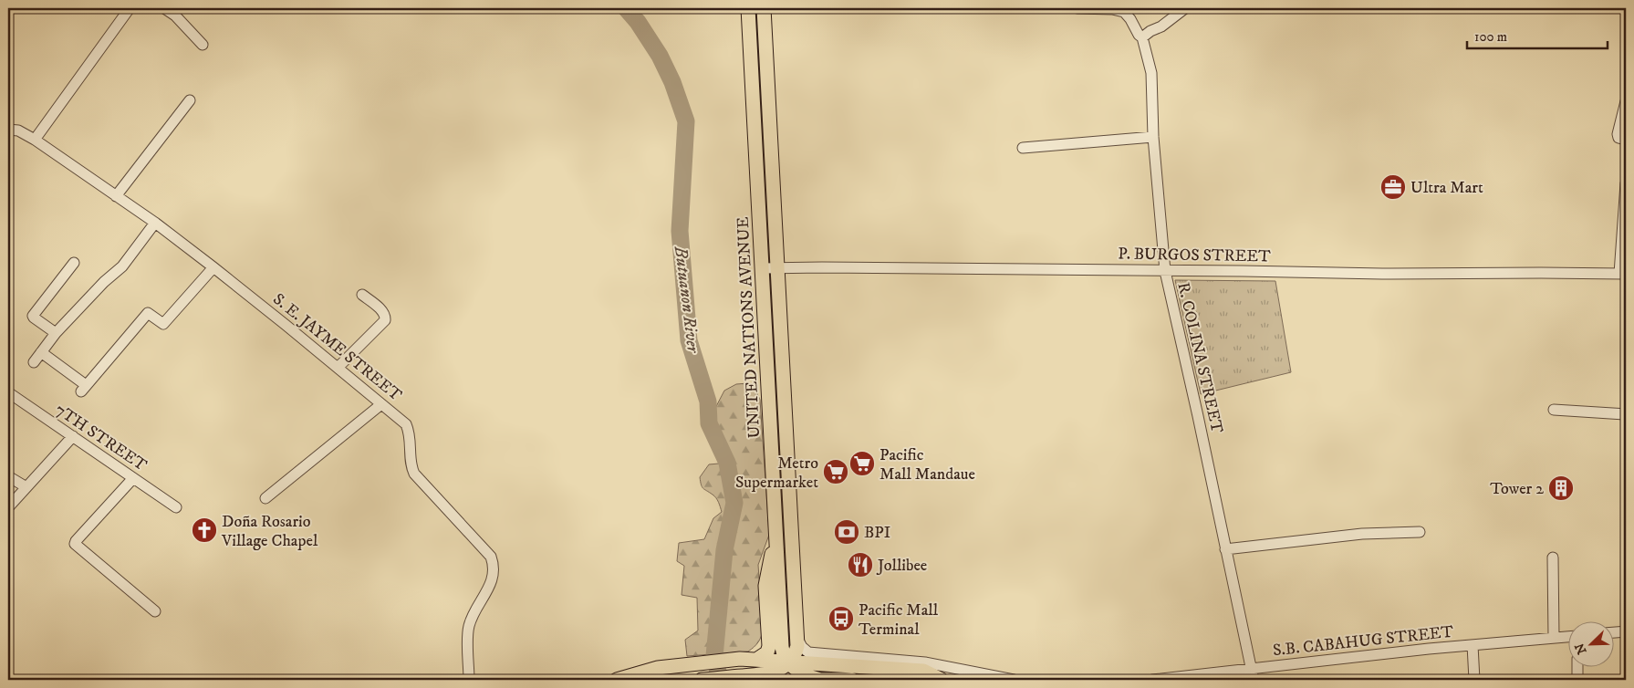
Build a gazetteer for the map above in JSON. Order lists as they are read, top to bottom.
{
  "streets": {
    "main road": ["UNITED NATIONS AVENUE"],
    "street": [
      "P. BURGOS STREET",
      "S. E. JAYME STREET",
      "R. COLINA STREET",
      "7TH STREET",
      "S.B. CABAHUG STREET"
    ]
  },
  "crossings": [
    ["P. BURGOS STREET", "UNITED NATIONS AVENUE"],
    ["P. BURGOS STREET", "R. COLINA STREET"],
    ["R. COLINA STREET", "S.B. CABAHUG STREET"]
  ],
  "water": ["Butuanon River"],
  "places": {
    "office": ["Ultra Mart"],
    "supermarket": ["Pacific Mall Mandaue", "Metro Supermarket"],
    "building": ["Tower 2"],
    "church": ["Doña Rosario Village Chapel"],
    "bank": ["BPI"],
    "restaurant": ["Jollibee"],
    "bus stop": ["Pacific Mall Terminal"]
  },
  "scale_bar": "100 m",
  "north": "bottom left"
}
